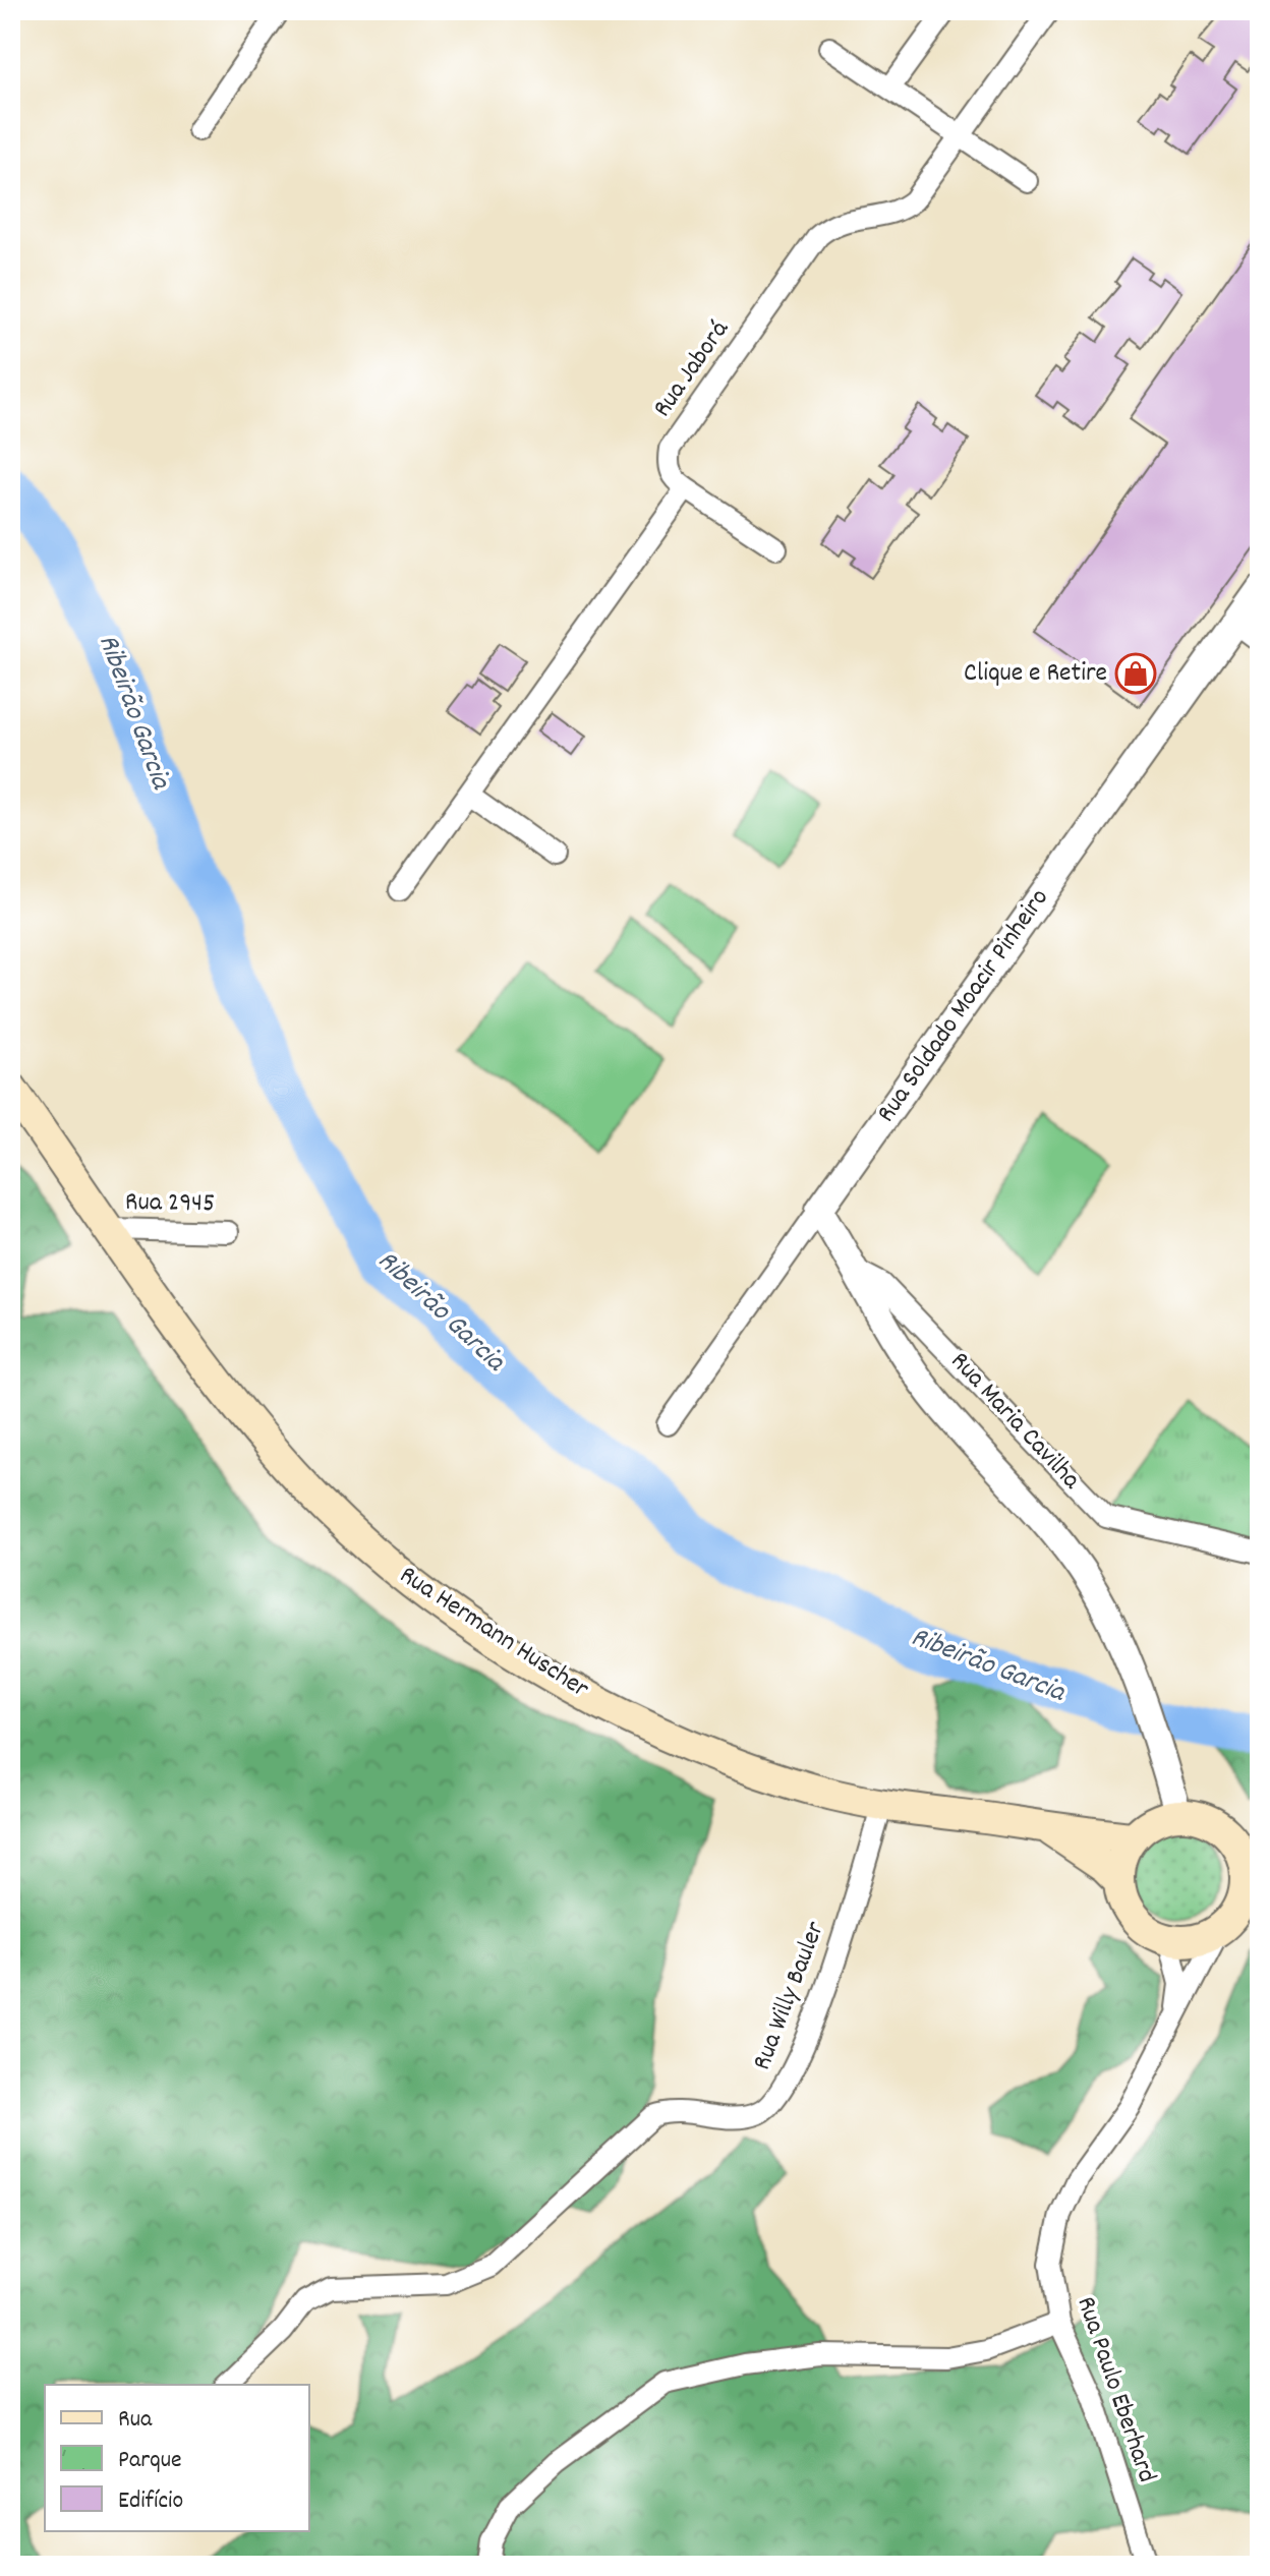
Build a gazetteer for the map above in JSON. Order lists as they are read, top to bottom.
{
  "streets": {
    "main road": ["Rua Hermann Huscher"],
    "street": [
      "Rua Jaborá",
      "Rua Soldado Moacir Pinheiro",
      "Rua 2945",
      "Rua Maria Cavilha",
      "Rua Willy Bauler",
      "Rua Paulo Eberhard"
    ]
  },
  "crossings": [
    ["Rua Soldado Moacir Pinheiro", "Rua Maria Cavilha"],
    ["Rua 2945", "Rua Hermann Huscher"],
    ["Rua Hermann Huscher", "Rua Willy Bauler"],
    ["Rua Hermann Huscher", "Rua Paulo Eberhard"]
  ],
  "water": ["Ribeirão Garcia"],
  "places": {
    "shop": ["Clique e Retire"]
  },
  "legend": ["Rua", "Parque", "Edifício"]
}
